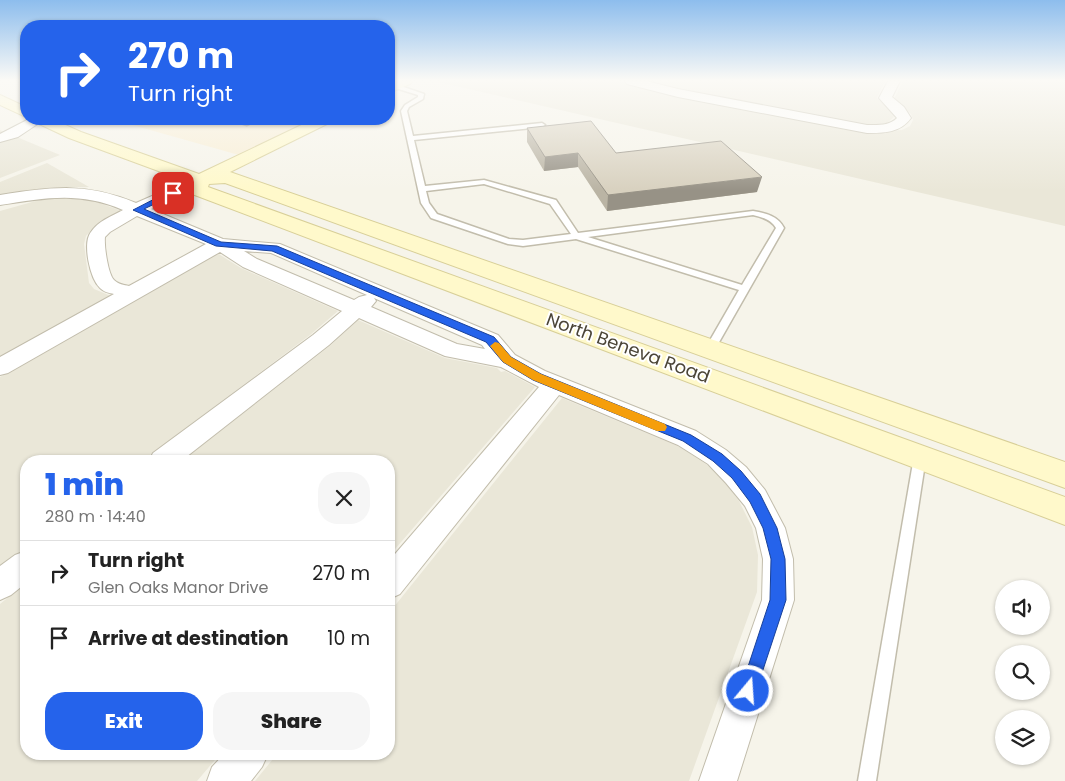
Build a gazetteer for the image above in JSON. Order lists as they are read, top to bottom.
{
  "streets": {
    "main road": ["North Beneva Road"]
  },
  "page": {
    "turn": ["270 m", "Turn right"],
    "heading": ["1 min", "280 m · 14:40"],
    "list": [
      {
        "name": "Turn right",
        "note": "Glen Oaks Manor Drive",
        "value": "270 m"
      },
      {
        "name": "Arrive at destination",
        "value": "10 m"
      }
    ],
    "buttons": ["Exit", "Share"]
  }
}
